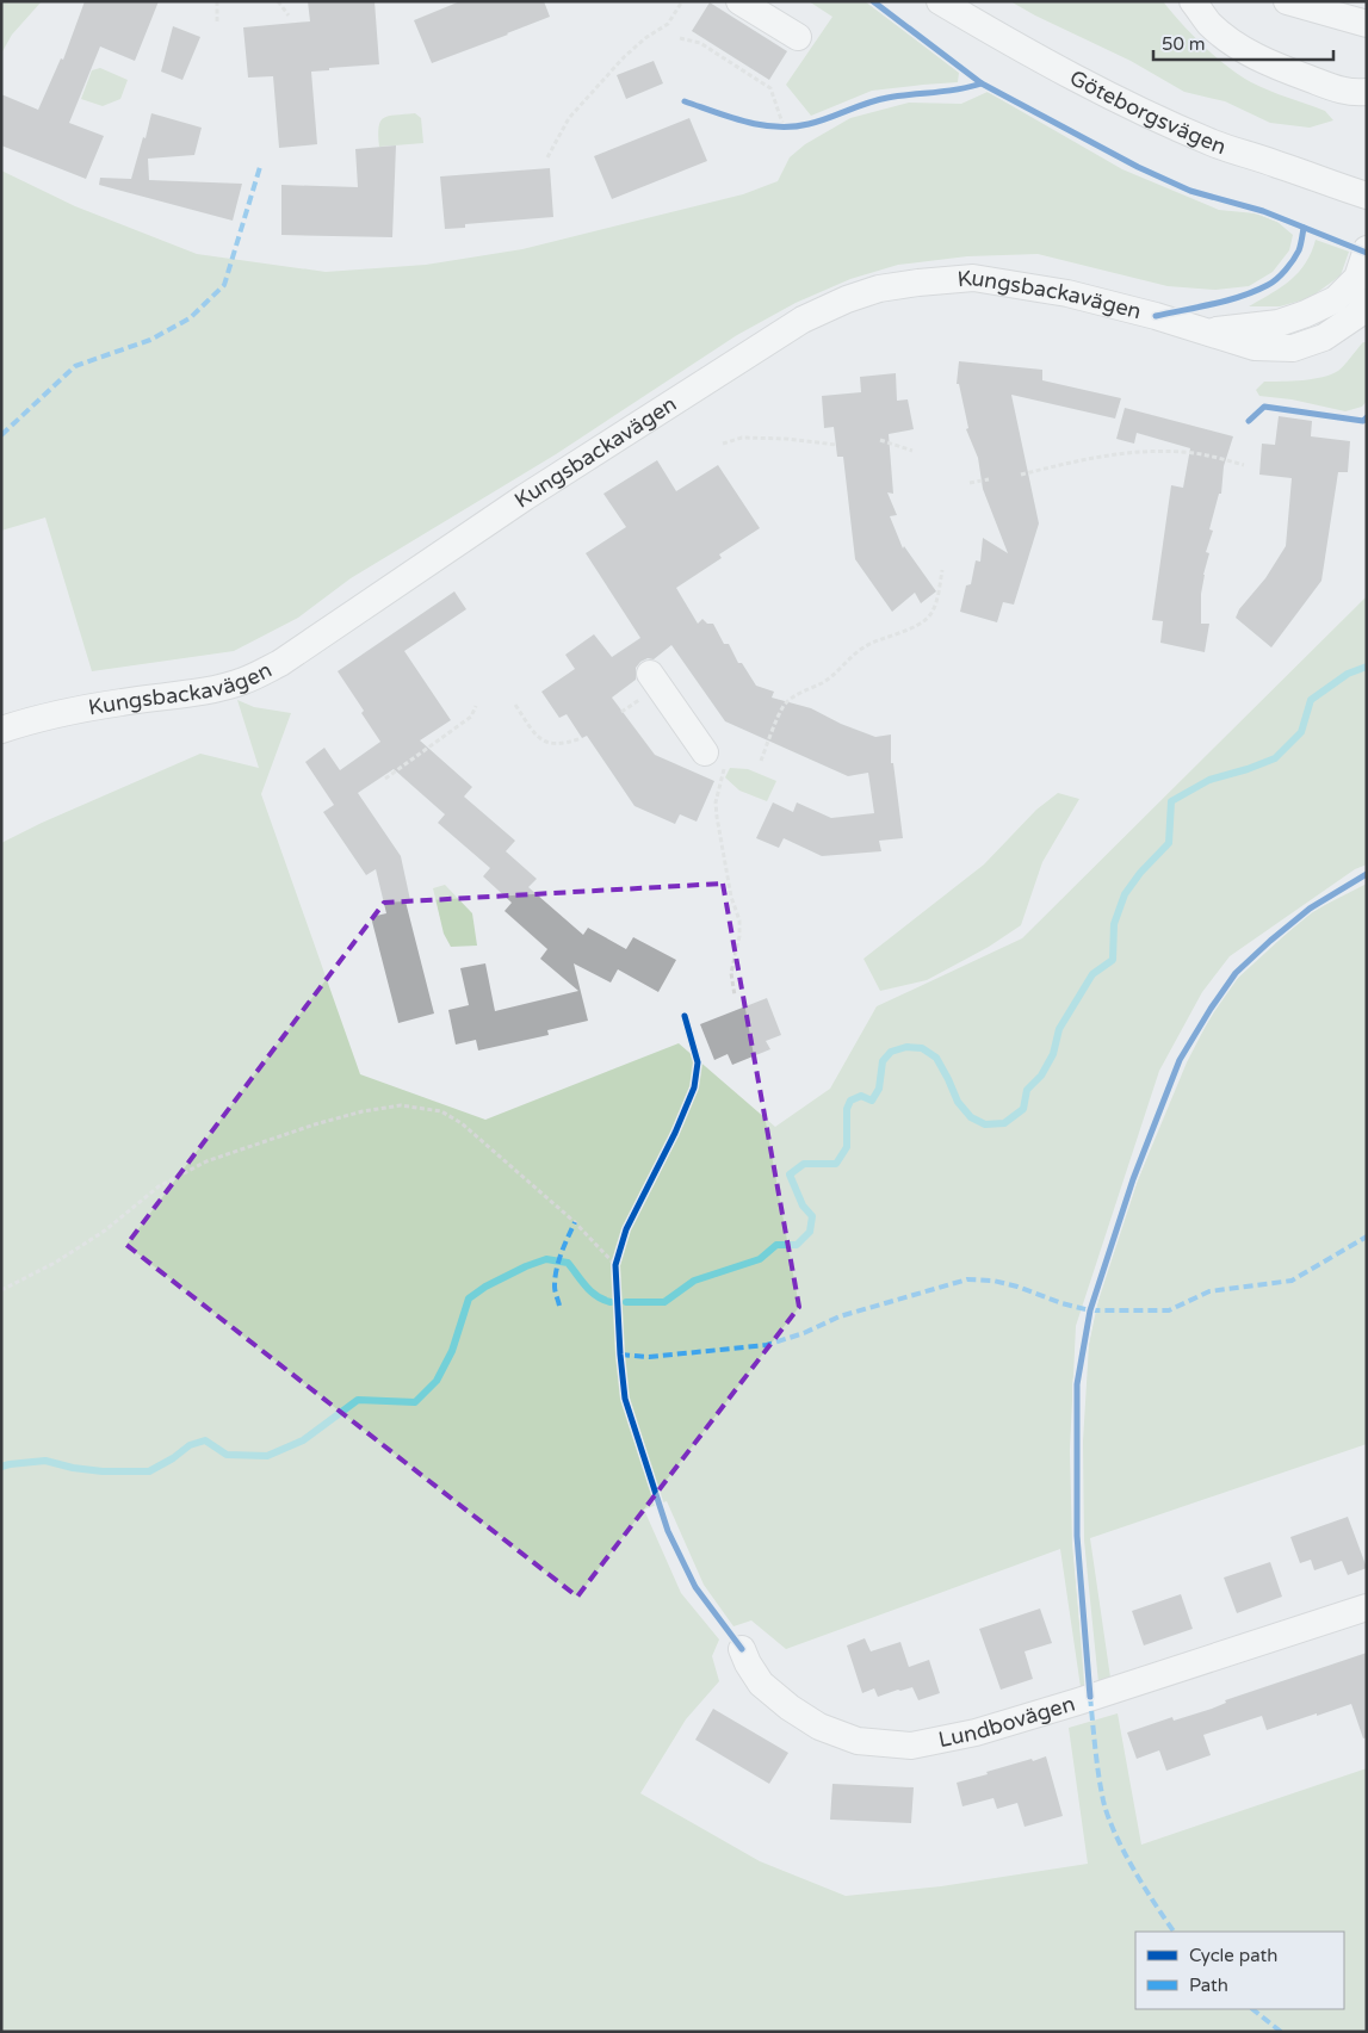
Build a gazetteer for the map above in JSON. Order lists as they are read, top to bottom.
{
  "streets": {
    "street": ["Göteborgsvägen", "Kungsbackavägen", "Lundbovägen"]
  },
  "legend": ["Cycle path", "Path"],
  "scale_bar": "50 m"
}
